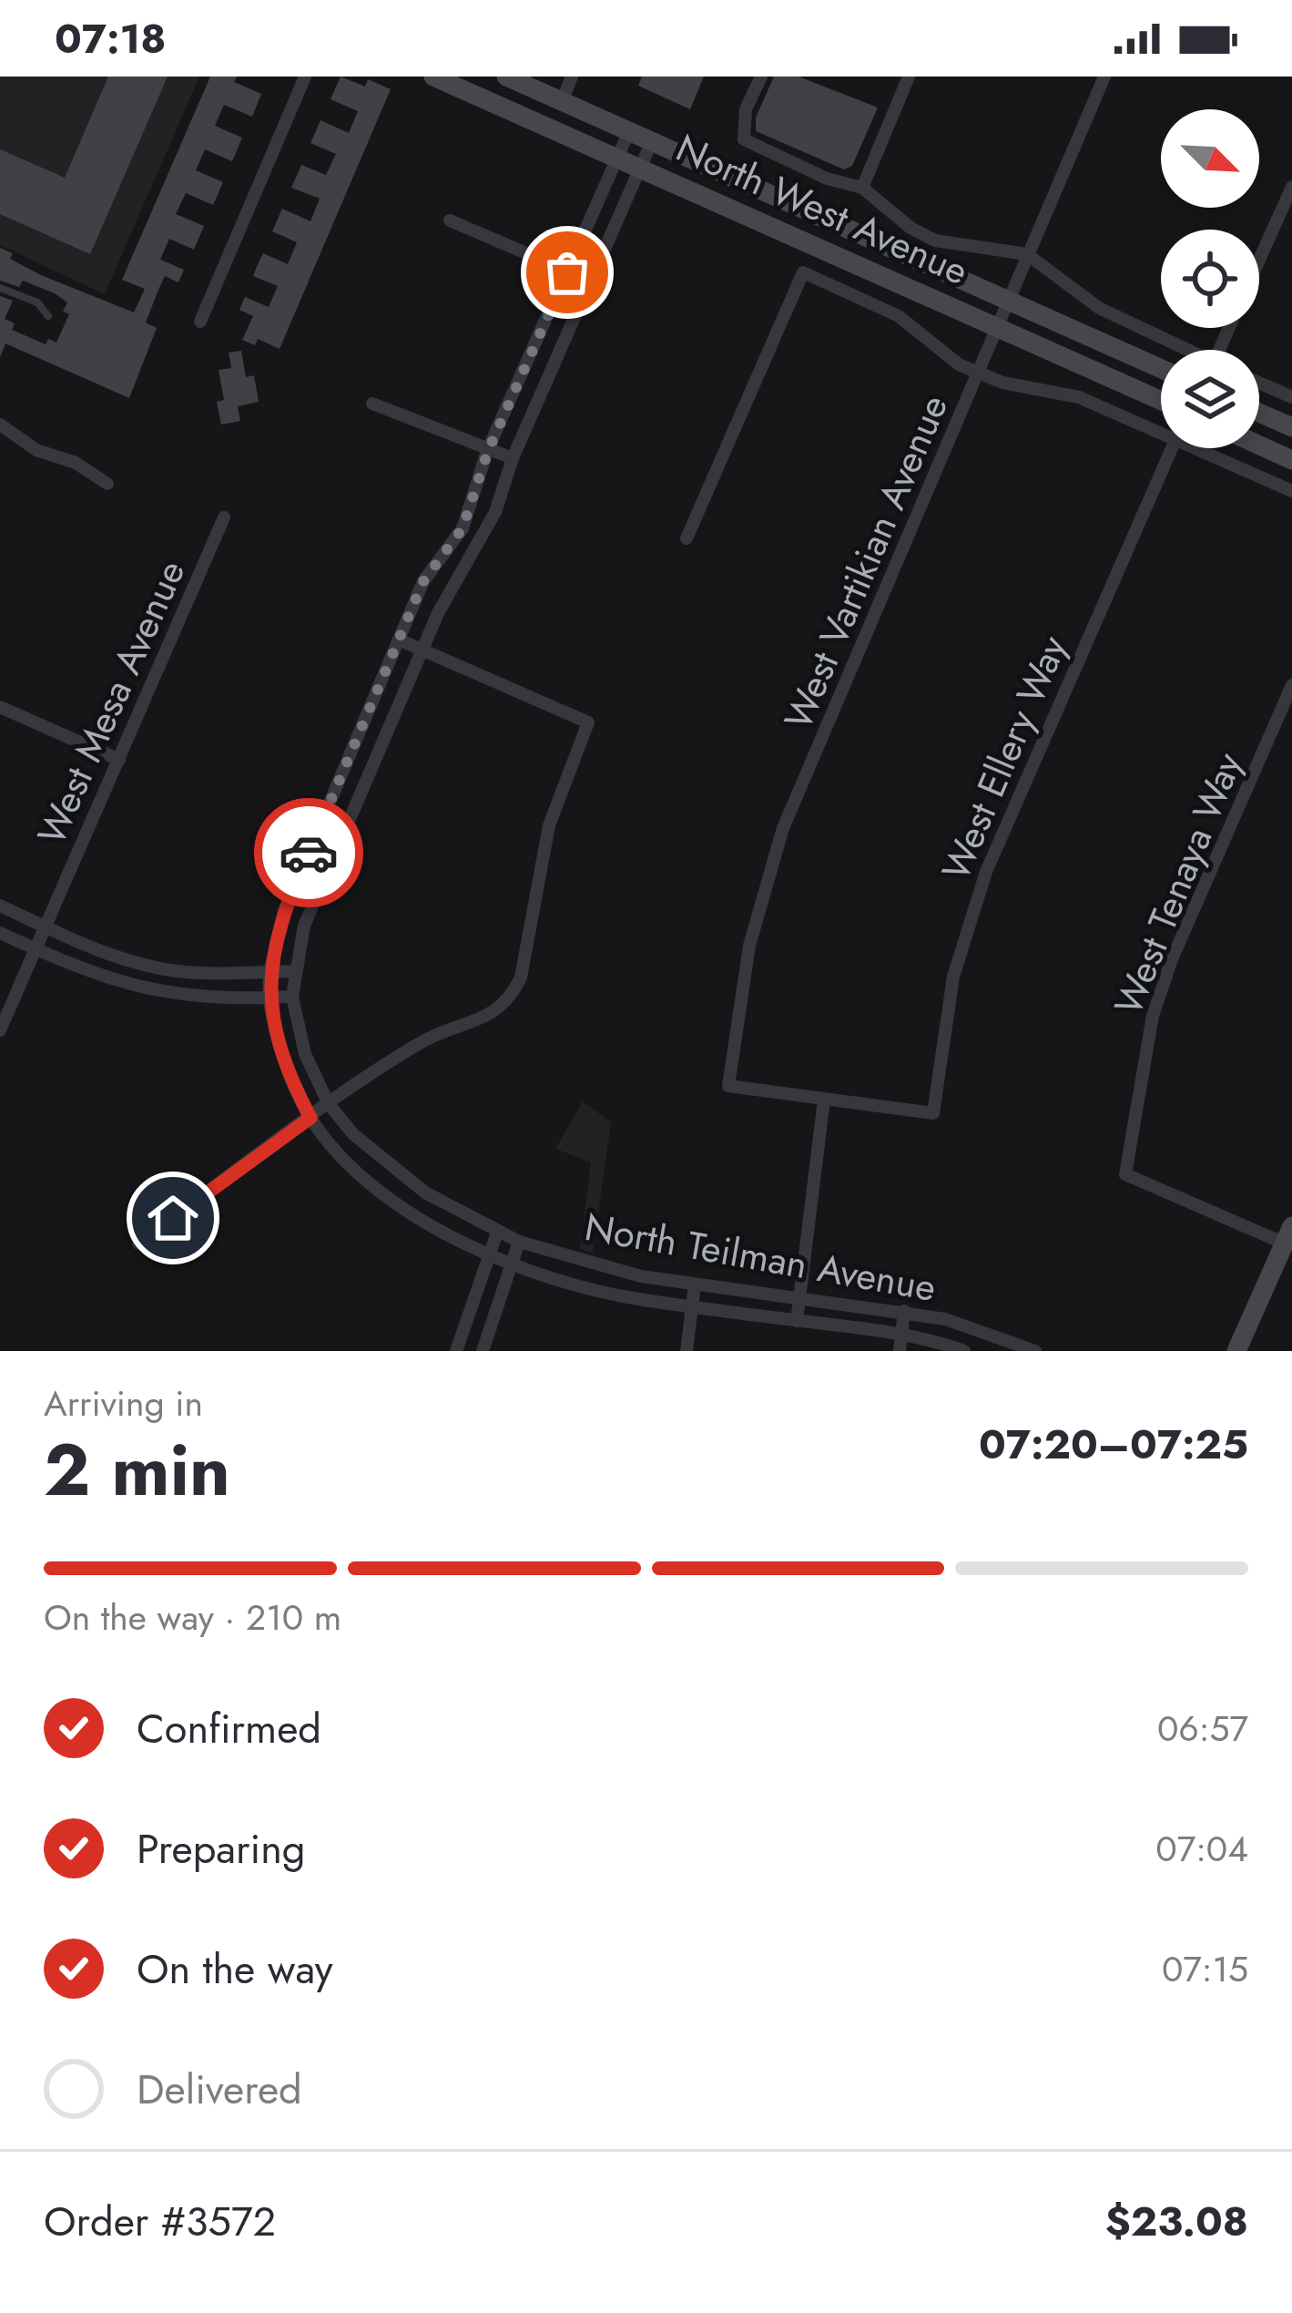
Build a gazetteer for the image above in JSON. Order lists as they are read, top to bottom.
{
  "streets": {
    "main road": ["North West Avenue"],
    "street": [
      "West Vartikian Avenue",
      "West Mesa Avenue",
      "West Ellery Way",
      "West Tenaya Way",
      "North Teilman Avenue"
    ]
  },
  "crossings": [
    ["North West Avenue", "West Vartikian Avenue"],
    ["North West Avenue", "North Teilman Avenue"],
    ["West Vartikian Avenue", "West Ellery Way"]
  ],
  "north": "bottom right",
  "page": {
    "status": "07:18",
    "heading": ["2 min", "Arriving in", "07:20–07:25"],
    "panel": ["Order #3572", "$23.08"],
    "bar": "On the way · 210 m",
    "list": [
      ["Confirmed", "06:57"],
      ["Preparing", "07:04"],
      ["On the way", "07:15"],
      "Delivered"
    ]
  }
}
